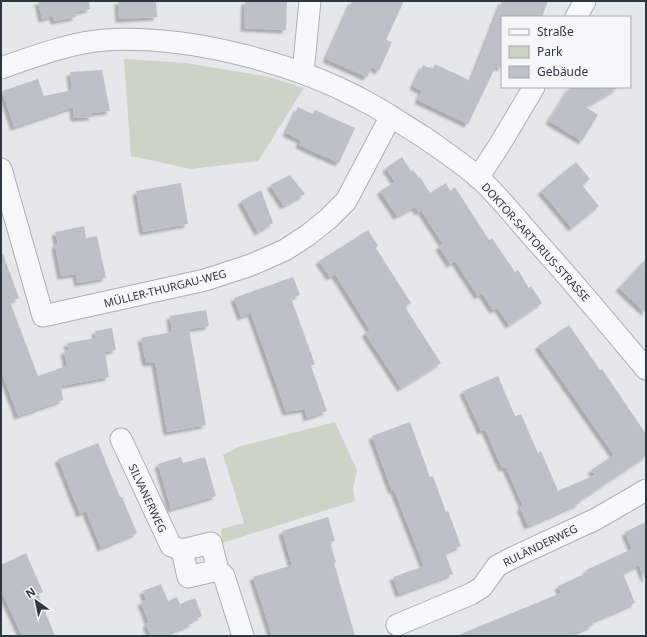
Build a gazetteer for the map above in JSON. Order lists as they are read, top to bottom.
{
  "streets": {
    "street": [
      "DOKTOR-SARTORIUS-STRASSE",
      "MÜLLER-THURGAU-WEG",
      "SILVANERWEG",
      "RULÄNDERWEG"
    ]
  },
  "crossings": [
    ["DOKTOR-SARTORIUS-STRASSE", "MÜLLER-THURGAU-WEG"]
  ],
  "legend": ["Straße", "Park", "Gebäude"],
  "north": "top left"
}
